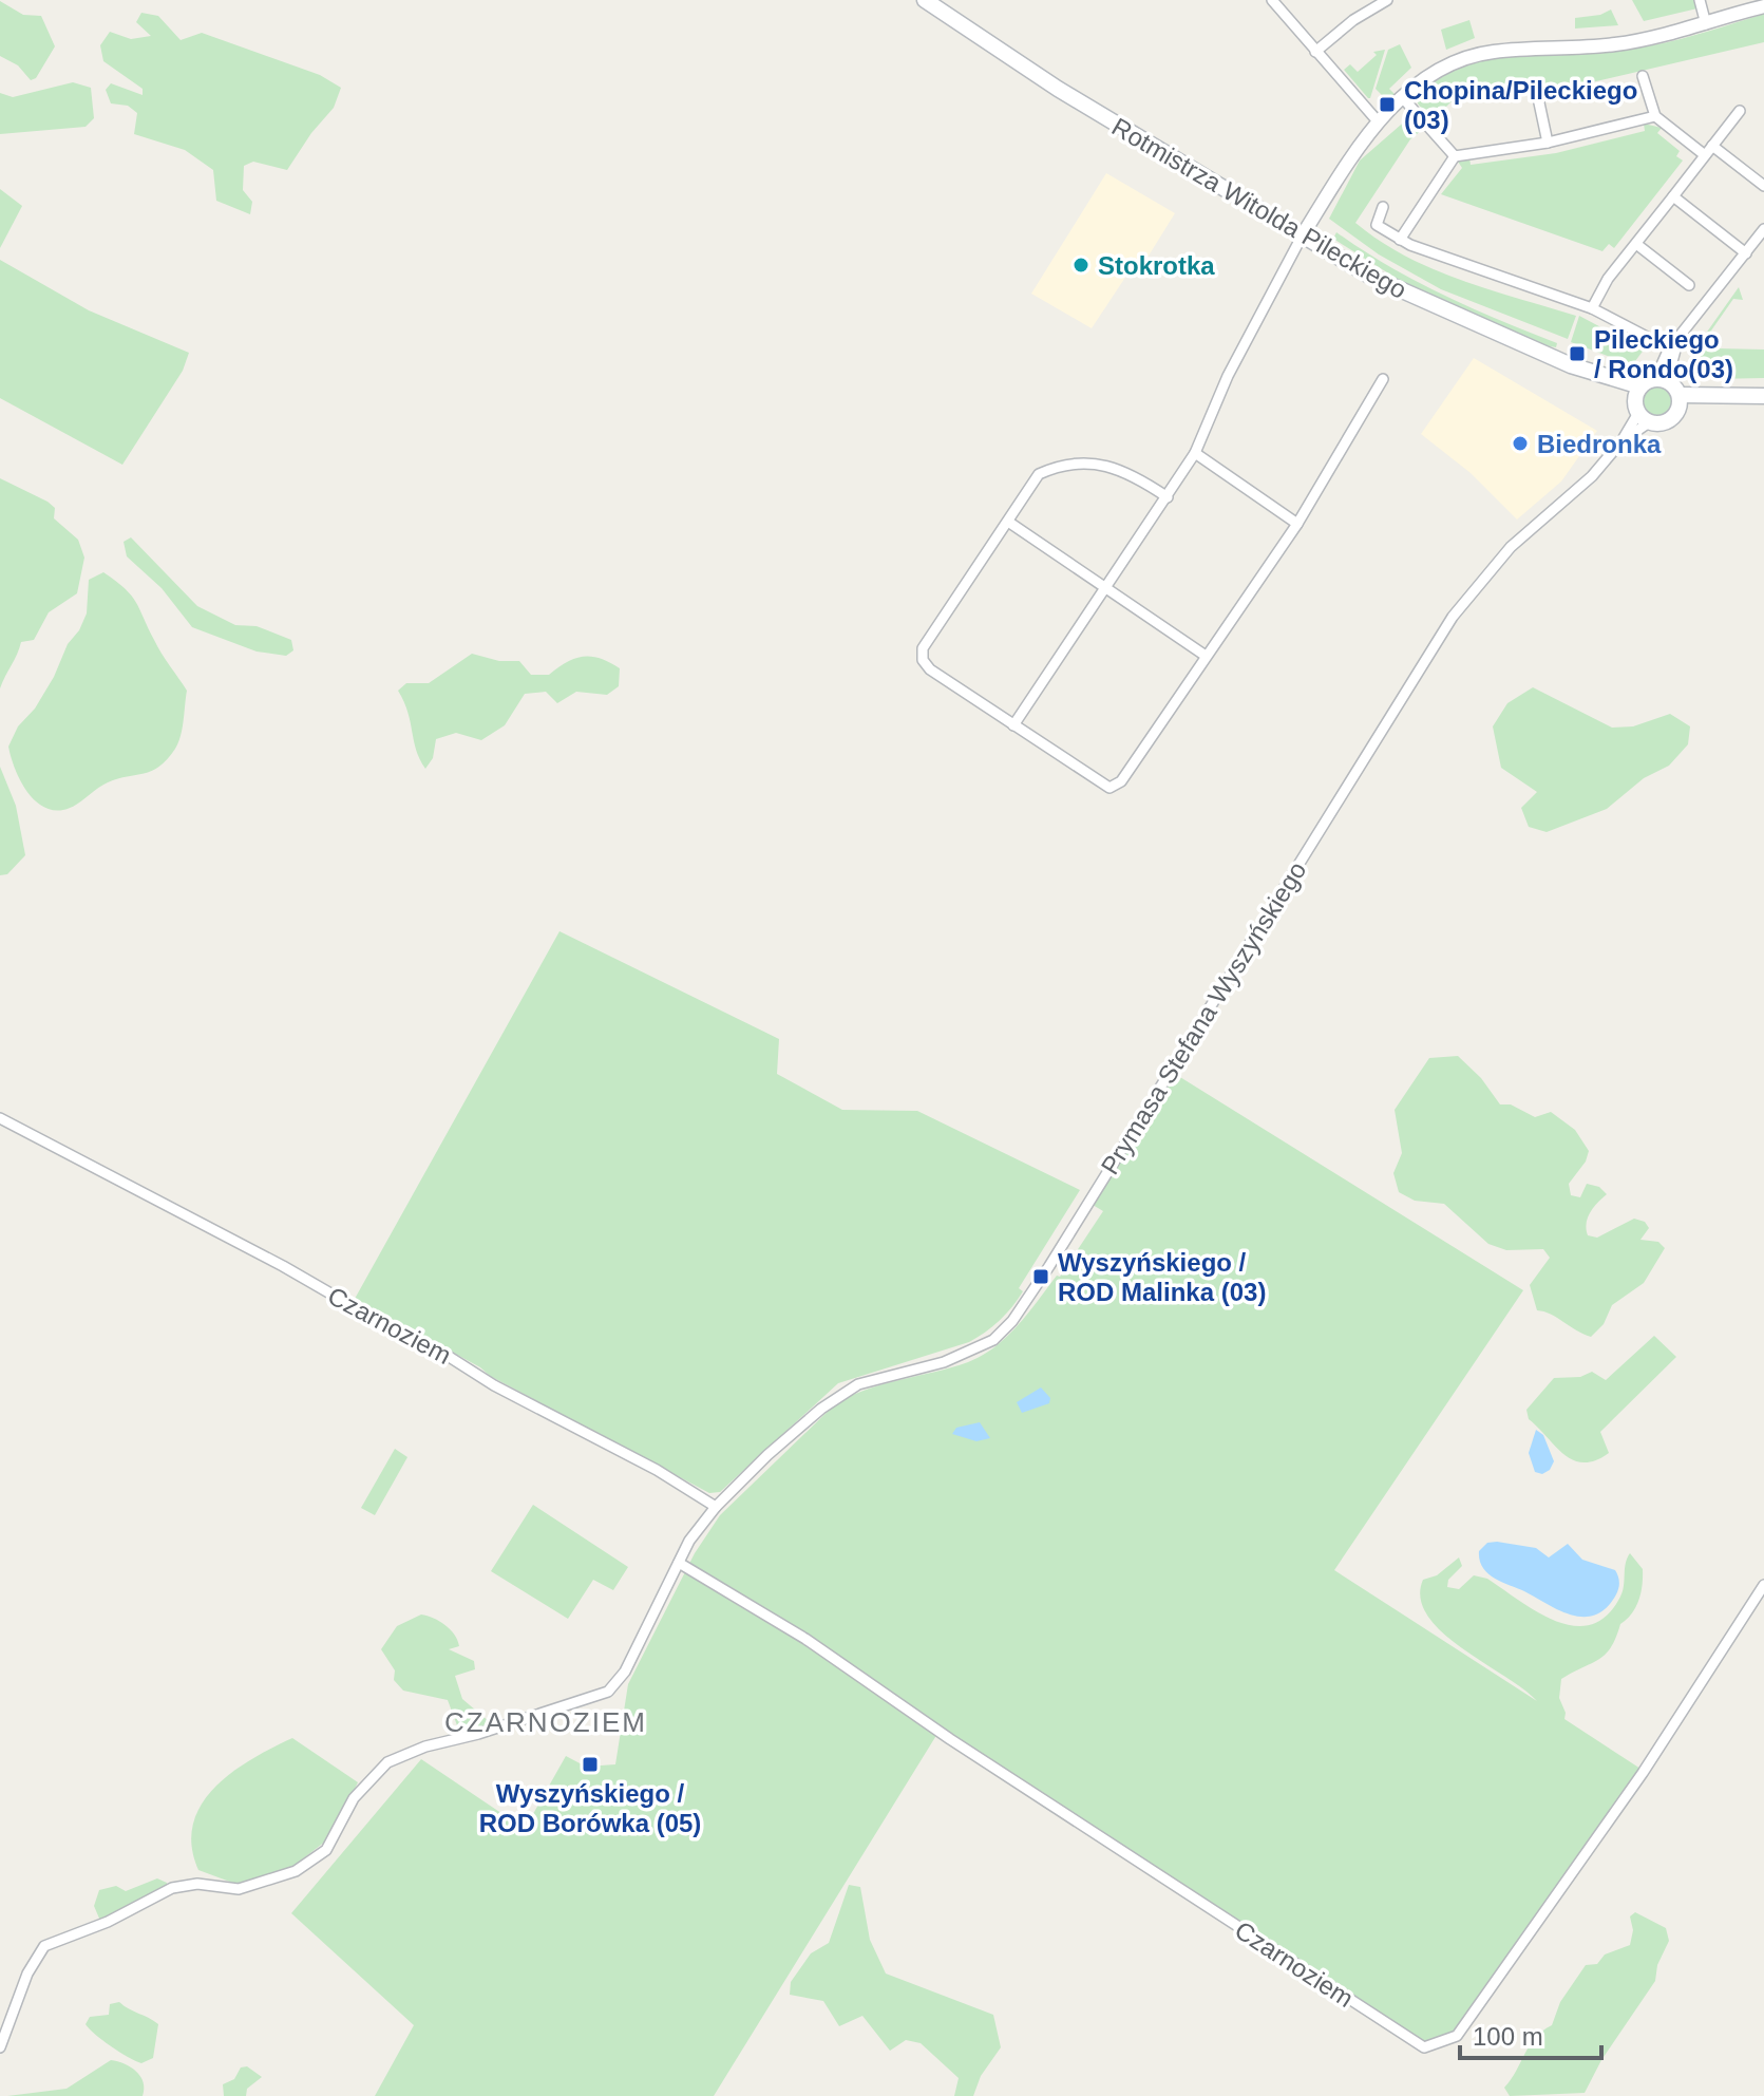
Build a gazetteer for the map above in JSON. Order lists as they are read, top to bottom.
{
  "streets": {
    "main road": ["Rotmistrza Witolda Pileckiego"],
    "street": ["Prymasa Stefana Wyszyńskiego", "Czarnoziem"]
  },
  "crossings": [
    ["Rotmistrza Witolda Pileckiego", "Prymasa Stefana Wyszyńskiego"],
    ["Prymasa Stefana Wyszyńskiego", "Czarnoziem"]
  ],
  "districts": ["CZARNOZIEM"],
  "places": {
    "transit": [
      "Chopina/Pileckiego (03)",
      "Pileckiego / Rondo(03)",
      "Wyszyńskiego / ROD Malinka (03)",
      "Wyszyńskiego / ROD Borówka (05)"
    ],
    "other": ["Stokrotka", "Biedronka"]
  },
  "scale_bar": "100 m"
}
